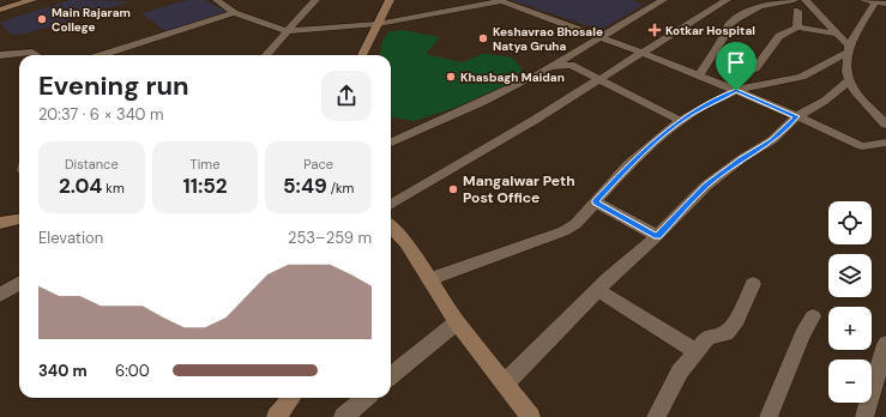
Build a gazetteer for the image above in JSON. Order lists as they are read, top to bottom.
{
  "places": {
    "other": [
      "Main Rajaram College",
      "Keshavrao Bhosale Natya Gruha",
      "Khasbagh Maidan",
      "Mangalwar Peth Post Office"
    ],
    "health": ["Kotkar Hospital"]
  },
  "page": {
    "heading": ["Evening run", "20:37 · 6 × 340 m"],
    "stats": [
      ["Distance", "2.04 km"],
      ["Time", "11:52"],
      ["Pace", "5:49 /km"]
    ],
    "map_buttons": ["+", "−"],
    "chart": ["Elevation", "253–259 m"],
    "list": [
      {
        "name": "340 m",
        "note": "6:00"
      }
    ]
  }
}
